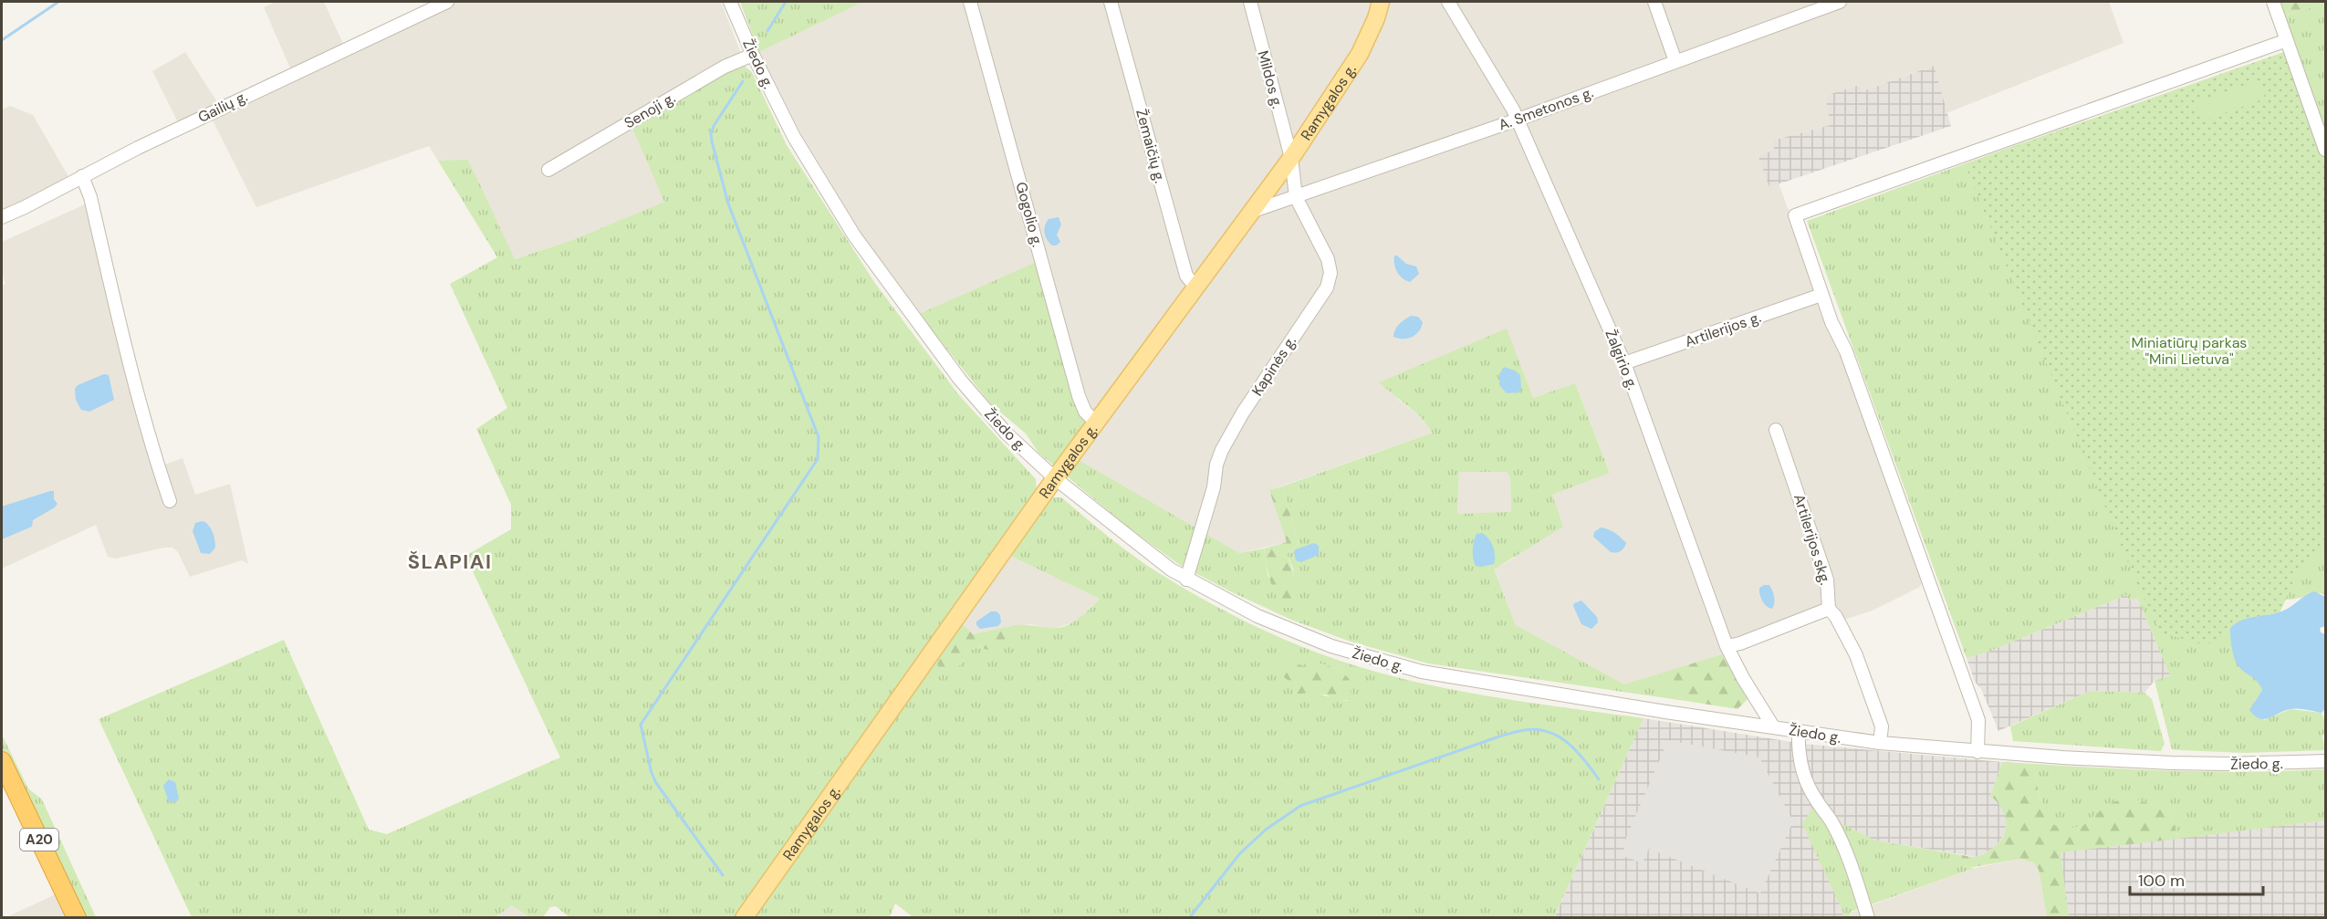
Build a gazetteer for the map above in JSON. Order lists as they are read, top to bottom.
{
  "streets": {
    "highway": ["A20"],
    "main road": ["Ramygalos g."],
    "street": [
      "Žiedo g.",
      "Mildos g.",
      "Gailių g.",
      "A. Smetonos g.",
      "Senoji g.",
      "Žemaičių g.",
      "Gogolio g.",
      "Artilerijos g.",
      "Žalgirio g.",
      "Kapinės g.",
      "Artilerijos skg."
    ]
  },
  "crossings": [
    ["Žiedo g.", "Ramygalos g."],
    ["Žiedo g.", "Senoji g."],
    ["Žiedo g.", "Žalgirio g."],
    ["Žiedo g.", "Kapinės g."],
    ["Mildos g.", "Ramygalos g."],
    ["Mildos g.", "Kapinės g."],
    ["Ramygalos g.", "A. Smetonos g."],
    ["Ramygalos g.", "Žemaičių g."],
    ["Ramygalos g.", "Gogolio g."],
    ["Ramygalos g.", "Kapinės g."],
    ["A. Smetonos g.", "Žalgirio g."],
    ["A. Smetonos g.", "Kapinės g."],
    ["Artilerijos g.", "Žalgirio g."]
  ],
  "districts": ["ŠLAPIAI"],
  "parks": ["Miniatiūrų parkas \"Mini Lietuva\""],
  "scale_bar": "100 m"
}
